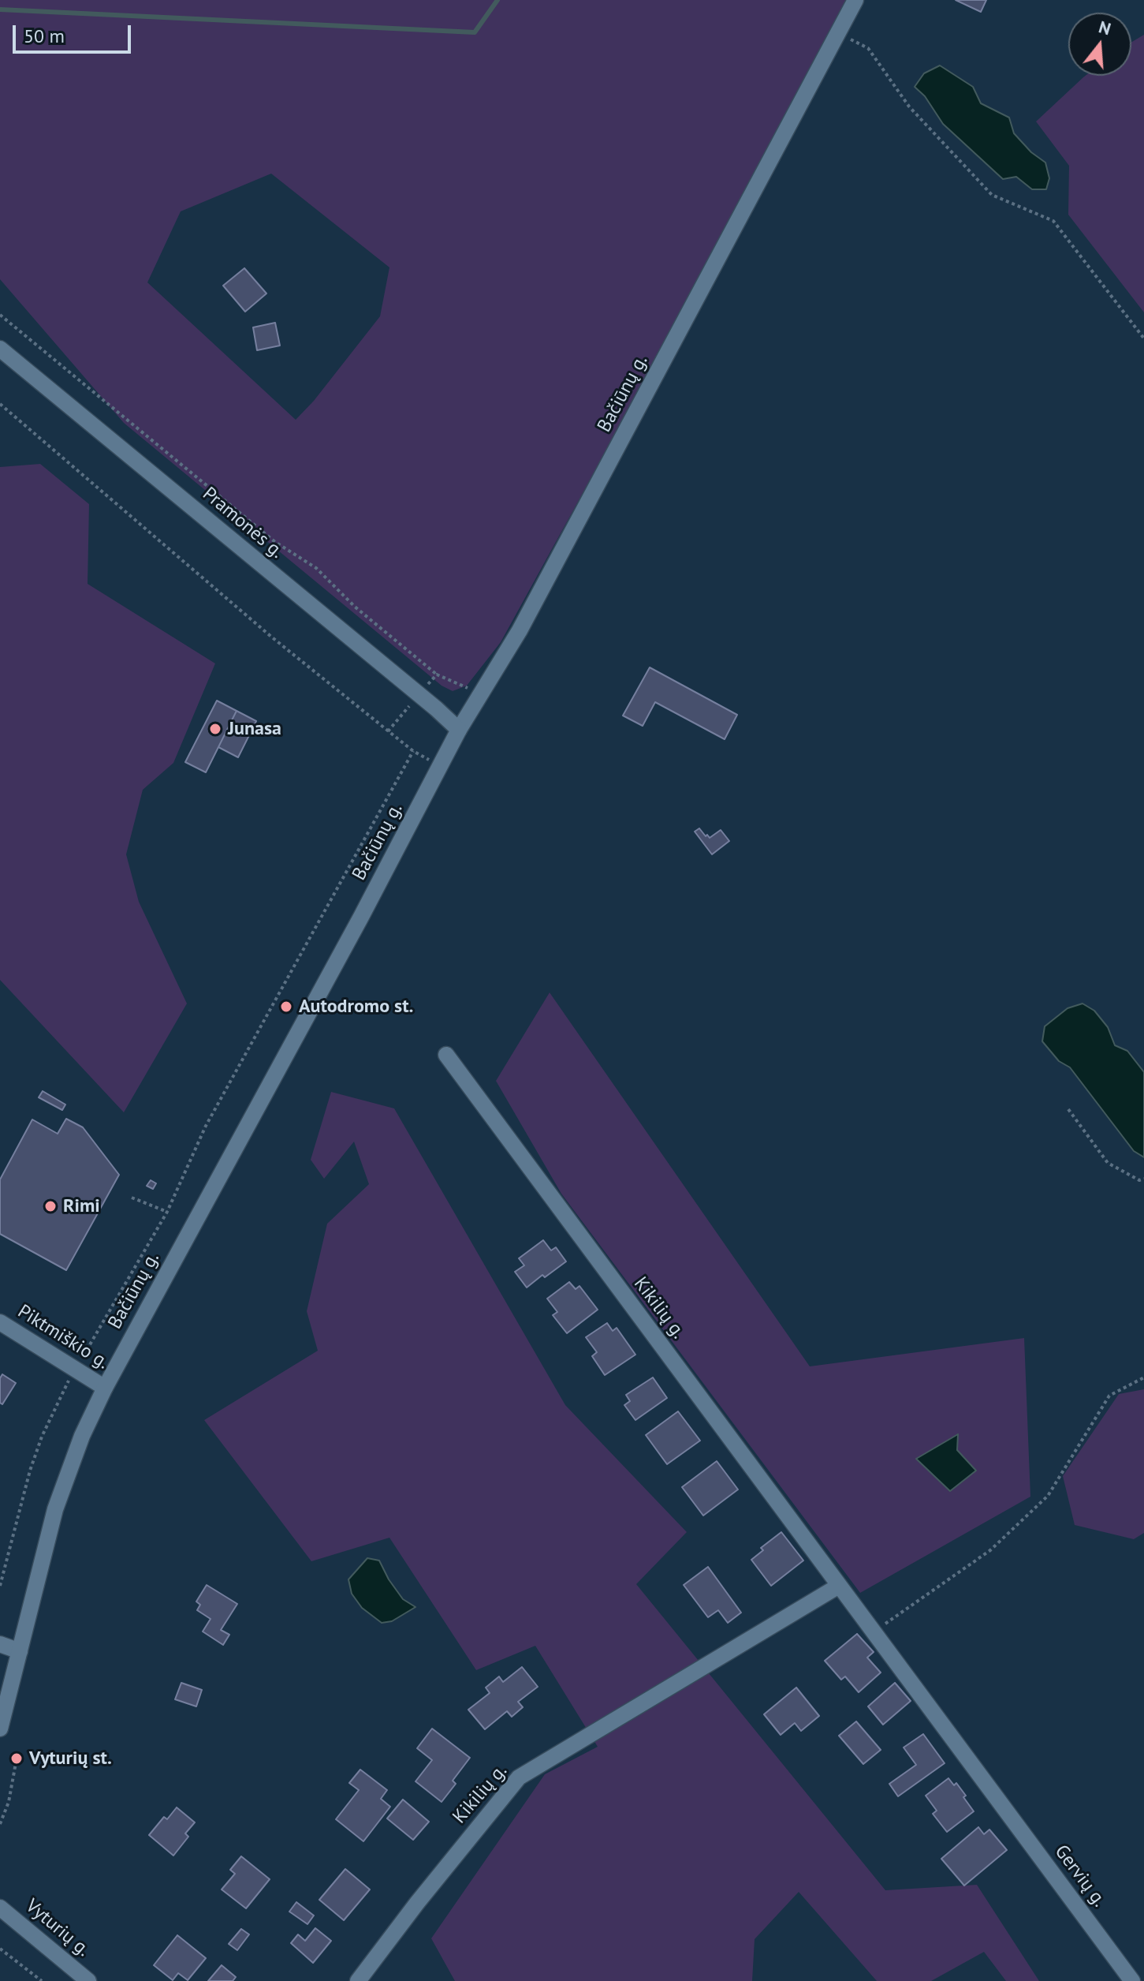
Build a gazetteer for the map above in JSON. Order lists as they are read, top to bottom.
{
  "streets": {
    "street": [
      "Bačiūnų g.",
      "Pramonės g.",
      "Kikilių g.",
      "Piktmiškio g.",
      "Gervių g.",
      "Vyturių g."
    ]
  },
  "crossings": [
    ["Bačiūnų g.", "Pramonės g."],
    ["Bačiūnų g.", "Piktmiškio g."],
    ["Kikilių g.", "Gervių g."]
  ],
  "places": [
    "Junasa",
    "Autodromo st.",
    "Rimi",
    "Vyturių st."
  ],
  "scale_bar": "50 m",
  "north": "top"
}
